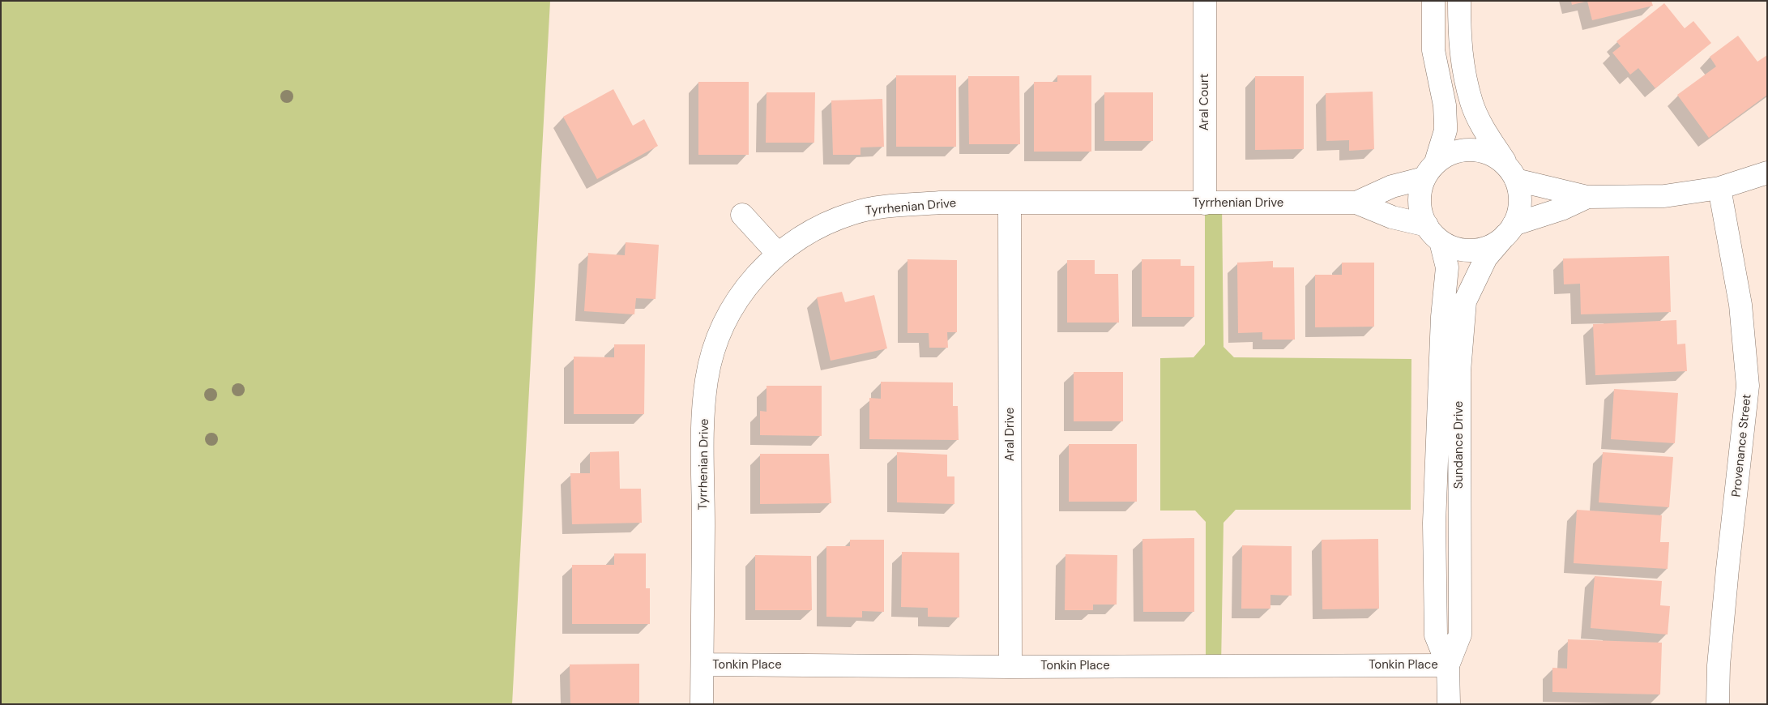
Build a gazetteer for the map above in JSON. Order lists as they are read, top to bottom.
{
  "streets": {
    "street": [
      "Aral Court",
      "Tyrrhenian Drive",
      "Aral Drive",
      "Sundance Drive",
      "Provenance Street",
      "Tonkin Place"
    ]
  },
  "crossings": [
    ["Aral Court", "Tyrrhenian Drive"],
    ["Tyrrhenian Drive", "Aral Drive"],
    ["Tyrrhenian Drive", "Sundance Drive"],
    ["Tyrrhenian Drive", "Tonkin Place"],
    ["Aral Drive", "Tonkin Place"],
    ["Sundance Drive", "Tonkin Place"]
  ]
}
